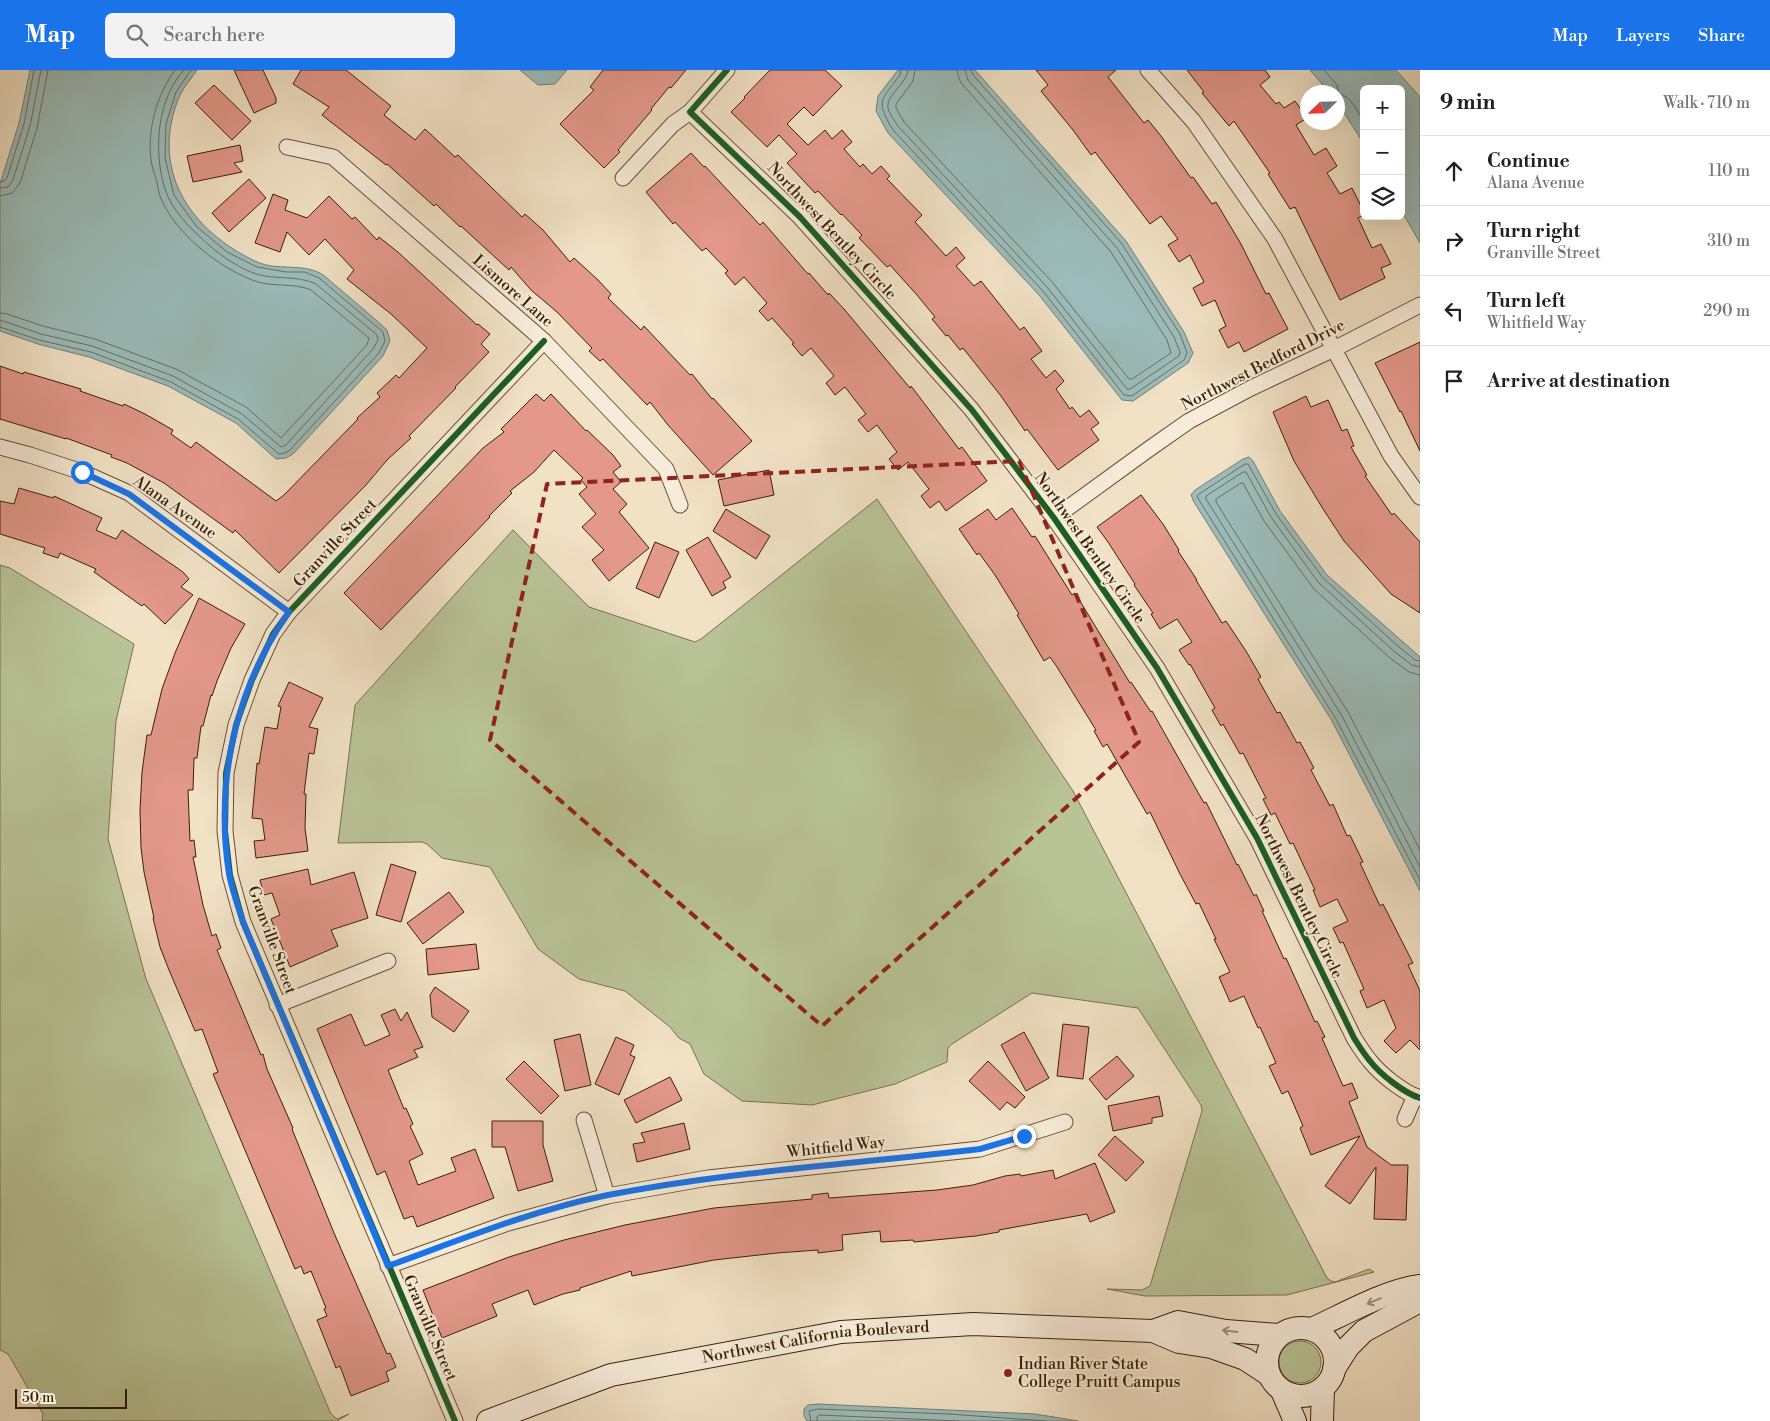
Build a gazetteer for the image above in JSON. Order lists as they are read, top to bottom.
{
  "streets": {
    "street": [
      "Northwest Bentley Circle",
      "Lismore Lane",
      "Northwest Bedford Drive",
      "Alana Avenue",
      "Granville Street",
      "Whitfield Way",
      "Northwest California Boulevard"
    ]
  },
  "crossings": [
    ["Northwest Bentley Circle", "Northwest Bedford Drive"],
    ["Lismore Lane", "Granville Street"],
    ["Alana Avenue", "Granville Street"],
    ["Granville Street", "Whitfield Way"]
  ],
  "places": ["Indian River State College Pruitt Campus"],
  "scale_bar": "50 m",
  "north": "bottom left",
  "page": {
    "header": "Map",
    "search": "Search here",
    "nav": ["Map", "Layers", "Share"],
    "heading": ["9 min", "Walk · 710 m"],
    "map_buttons": ["+", "−"],
    "list": [
      ["Continue", "Alana Avenue", "110 m"],
      ["Turn right", "Granville Street", "310 m"],
      ["Turn left", "Whitfield Way", "290 m"],
      "Arrive at destination"
    ],
    "scale": "50 m"
  }
}
